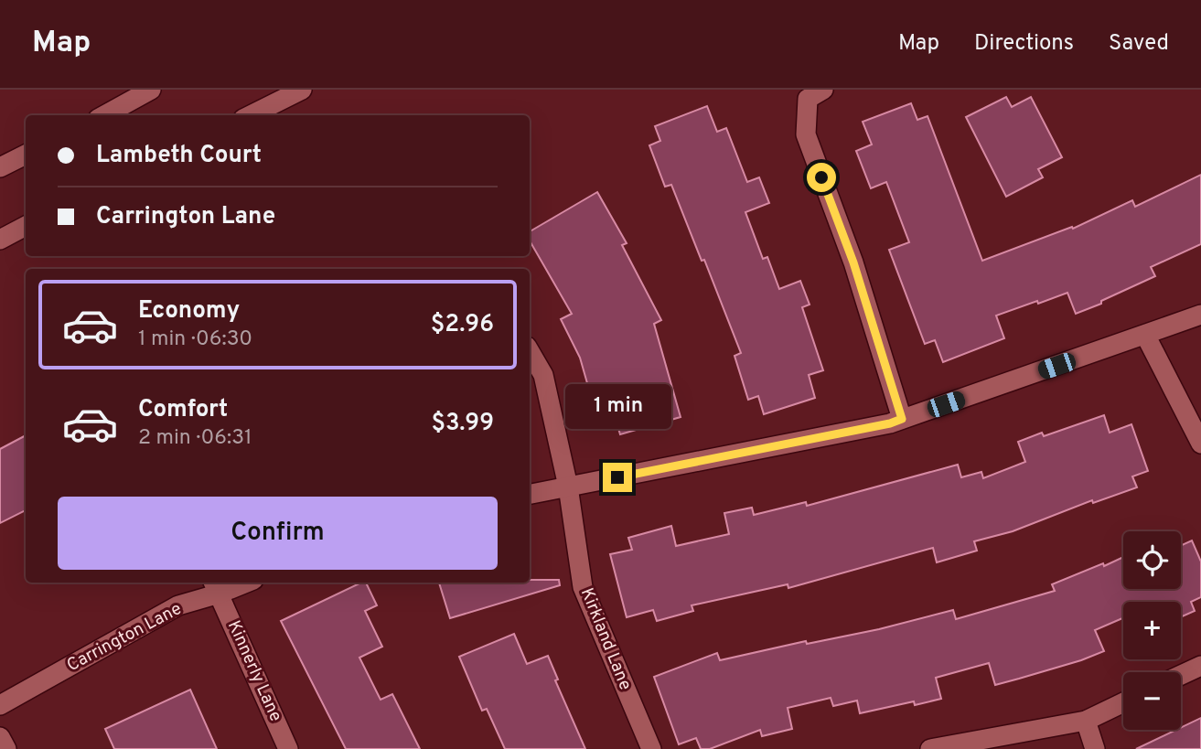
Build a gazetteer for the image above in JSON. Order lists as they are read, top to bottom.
{
  "streets": {
    "street": ["Carrington Lane", "Kirkland Lane", "Kinnerly Lane"]
  },
  "crossings": [
    ["Carrington Lane", "Kinnerly Lane"]
  ],
  "page": {
    "header": "Map",
    "nav": ["Map", "Directions", "Saved"],
    "banner": ["Lambeth Court", "Carrington Lane"],
    "list": [
      {
        "name": "Economy",
        "note": "1 min · 06:30",
        "value": "$2.96"
      },
      {
        "name": "Comfort",
        "note": "2 min · 06:31",
        "value": "$3.99"
      }
    ],
    "bubble": "1 min",
    "buttons": "Confirm",
    "map_buttons": ["+", "−"]
  }
}
